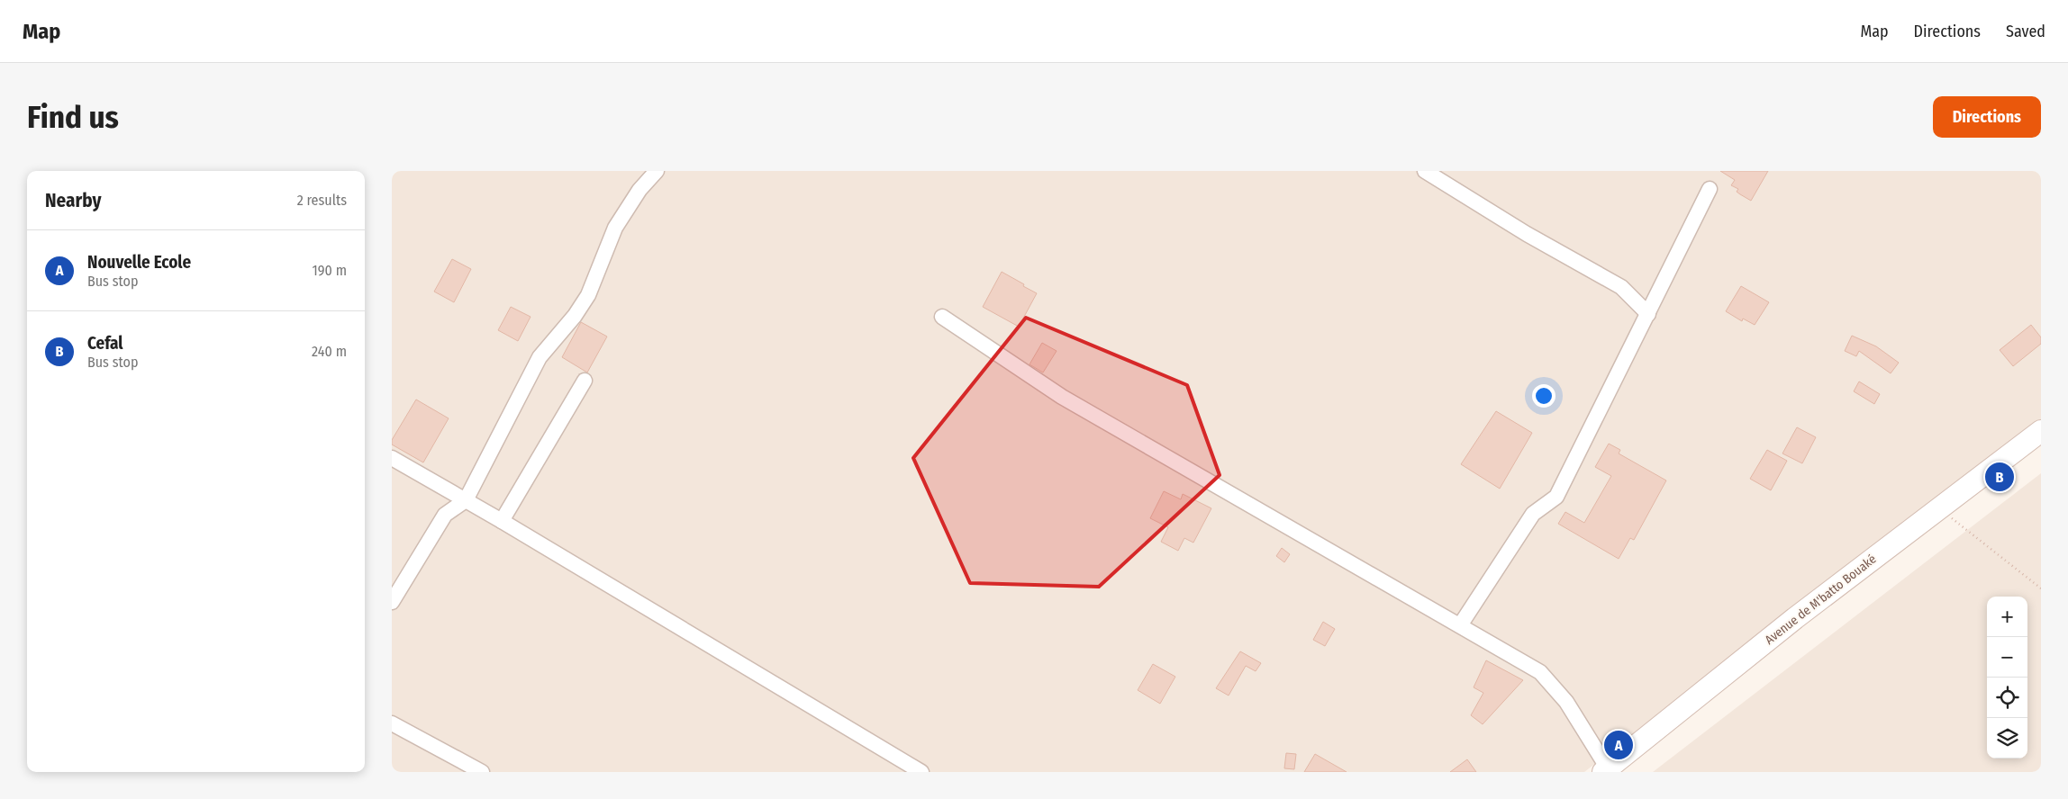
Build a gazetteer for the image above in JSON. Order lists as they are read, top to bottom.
{
  "streets": {
    "street": ["Avenue de M'batto Bouaké"]
  },
  "page": {
    "header": "Map",
    "nav": ["Map", "Directions", "Saved"],
    "buttons": "Directions",
    "title": "Find us",
    "heading": ["Nearby", "2 results"],
    "list": [
      {
        "mark": "A",
        "name": "Nouvelle Ecole",
        "note": "Bus stop",
        "value": "190 m"
      },
      {
        "mark": "B",
        "name": "Cefal",
        "note": "Bus stop",
        "value": "240 m"
      }
    ],
    "pins": ["B", "A"],
    "map_buttons": ["+", "−"]
  }
}
